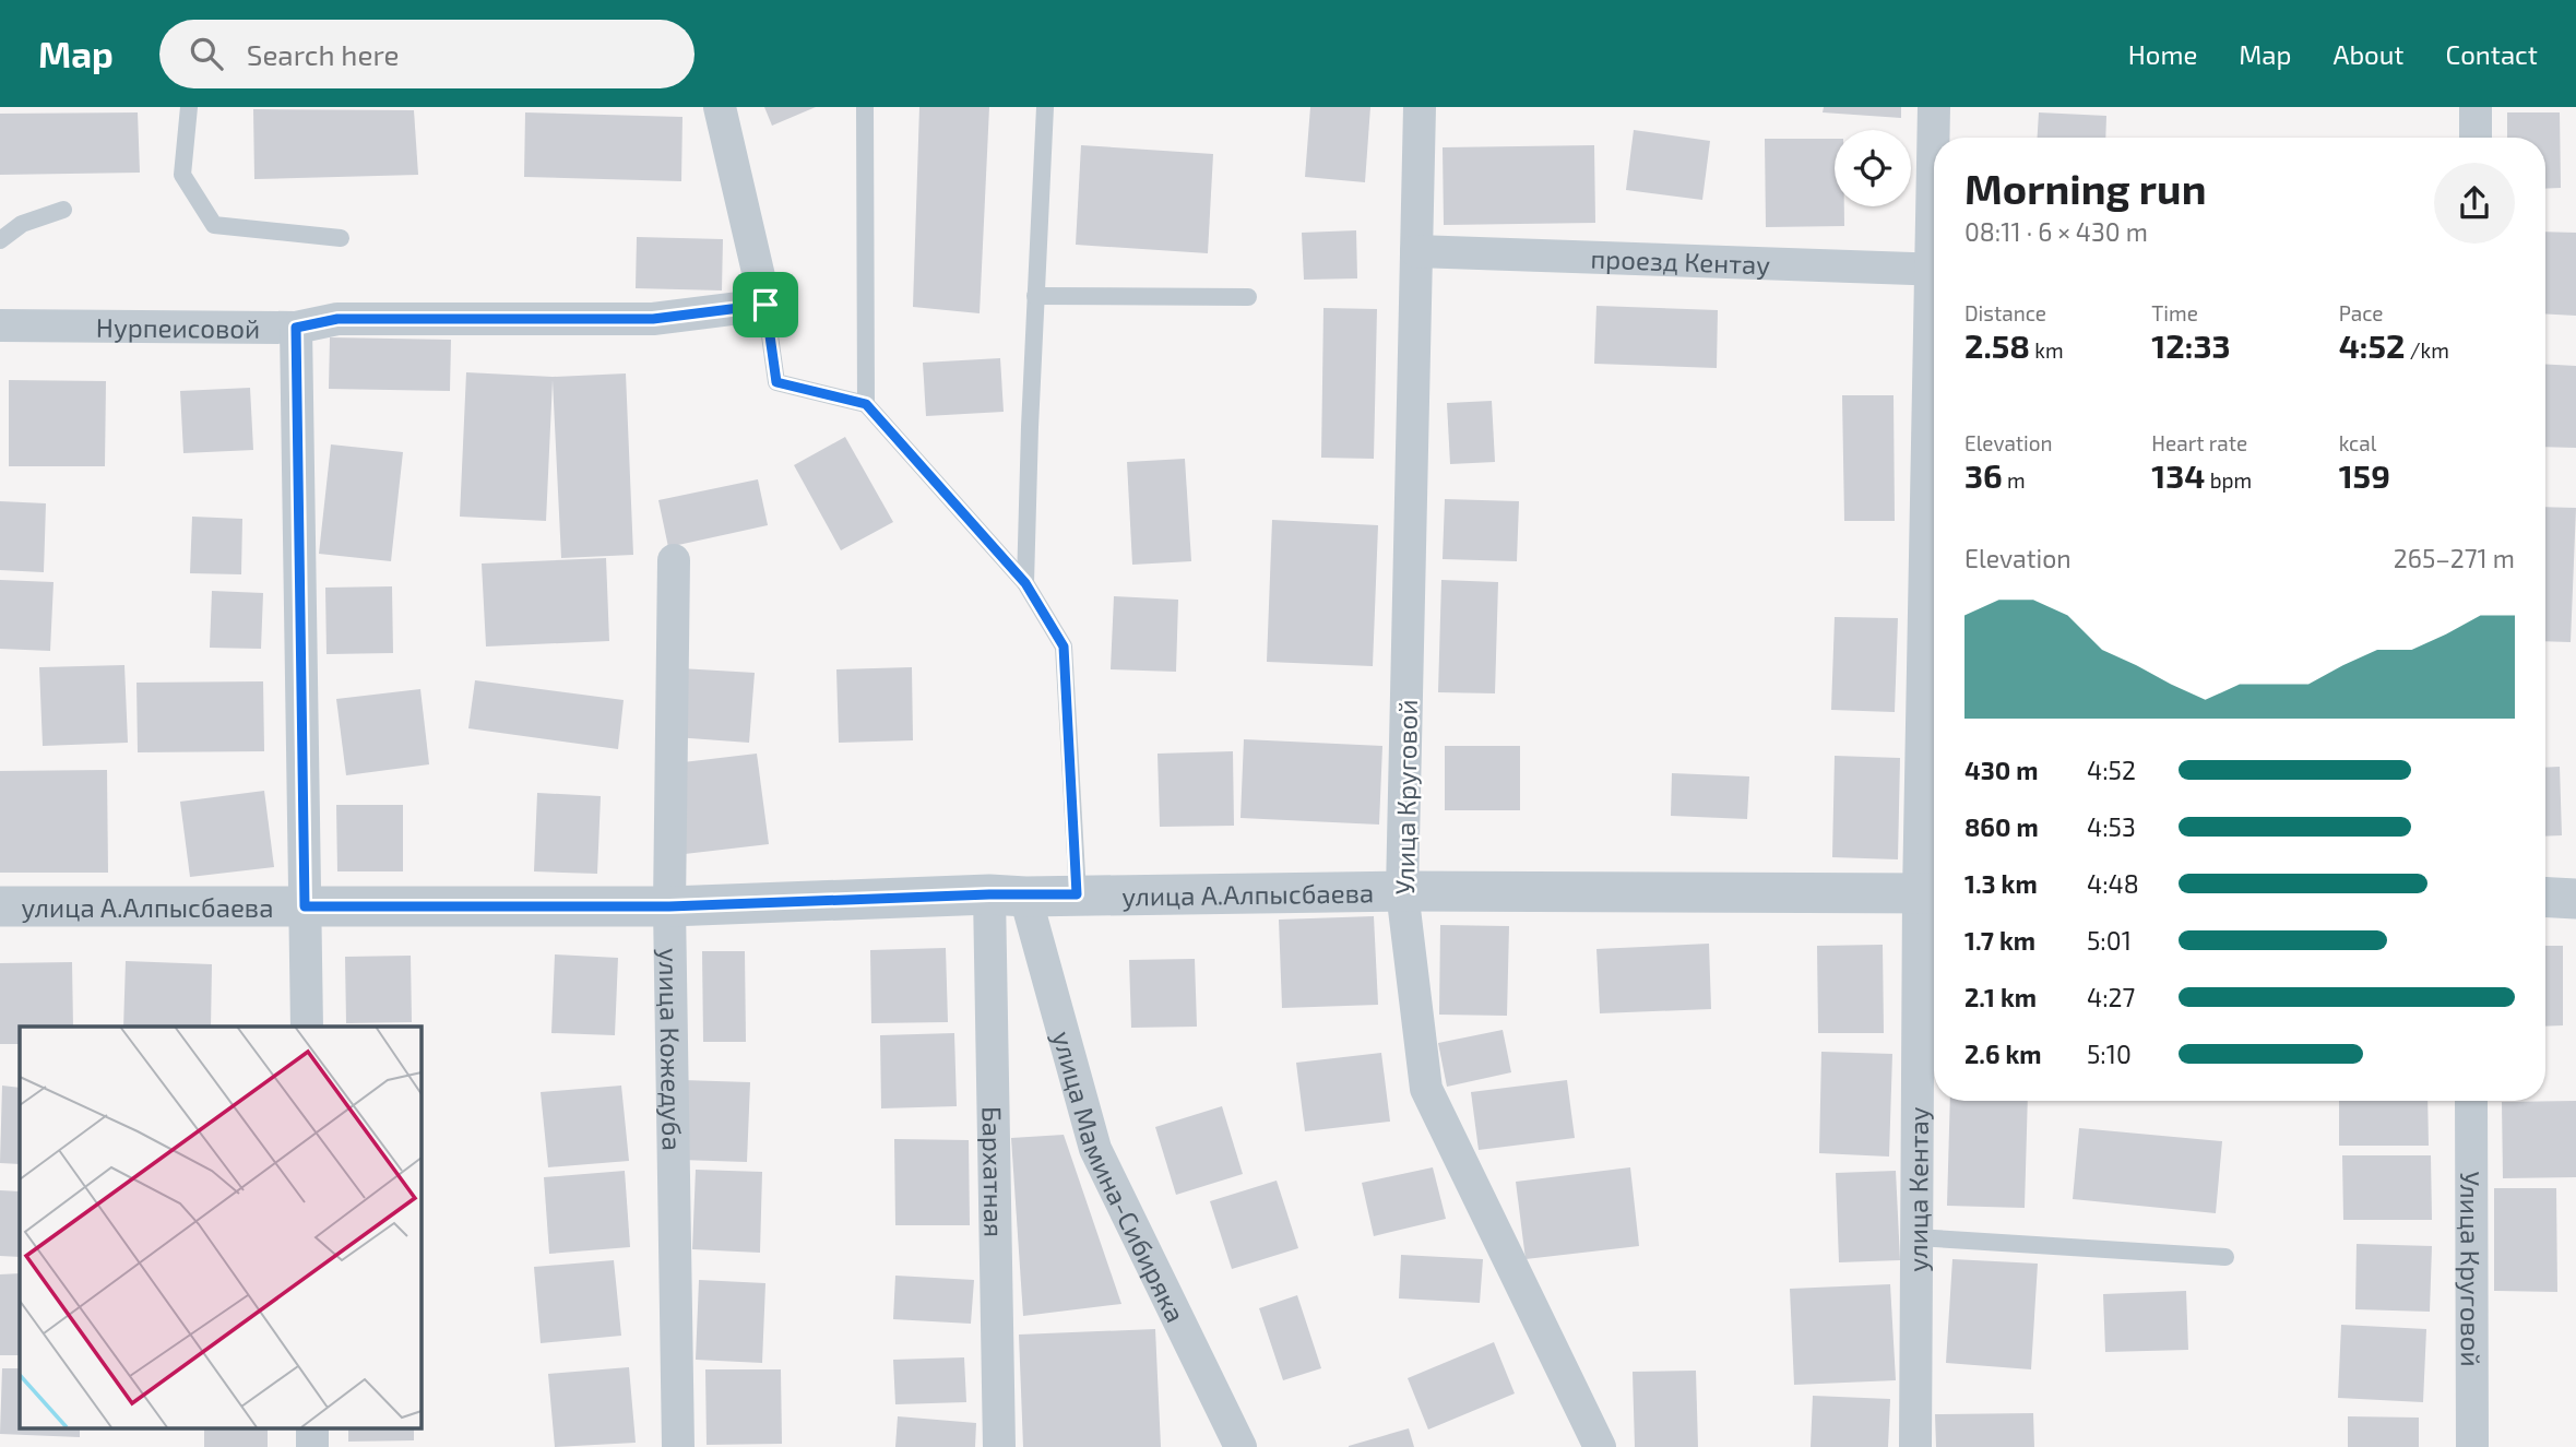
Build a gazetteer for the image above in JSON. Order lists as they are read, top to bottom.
{
  "streets": {
    "street": [
      "проезд Кентау",
      "Нурпеисовой",
      "Улица Круговой",
      "улица А.Алпысбаева",
      "улица Кожедуба",
      "Бархатная",
      "улица Мамина-Сибиряка",
      "улица Кентау"
    ]
  },
  "crossings": [
    ["проезд Кентау", "Улица Круговой"],
    ["Улица Круговой", "улица А.Алпысбаева"],
    ["улица А.Алпысбаева", "улица Кожедуба"],
    ["улица А.Алпысбаева", "Бархатная"],
    ["улица А.Алпысбаева", "улица Мамина-Сибиряка"],
    ["улица А.Алпысбаева", "улица Кентау"],
    ["Бархатная", "улица Мамина-Сибиряка"]
  ],
  "page": {
    "header": "Map",
    "search": "Search here",
    "nav": [
      "Home",
      "Map",
      "About",
      "Contact"
    ],
    "heading": ["Morning run", "08:11 · 6 × 430 m"],
    "stats": [
      ["Distance", "2.58 km"],
      ["Time", "12:33"],
      ["Pace", "4:52 /km"],
      ["Elevation", "36 m"],
      ["Heart rate", "134 bpm"],
      ["kcal", "159"]
    ],
    "chart": ["Elevation", "265–271 m"],
    "list": [
      {
        "name": "430 m",
        "note": "4:52"
      },
      {
        "name": "860 m",
        "note": "4:53"
      },
      {
        "name": "1.3 km",
        "note": "4:48"
      },
      {
        "name": "1.7 km",
        "note": "5:01"
      },
      {
        "name": "2.1 km",
        "note": "4:27"
      },
      {
        "name": "2.6 km",
        "note": "5:10"
      }
    ]
  }
}
